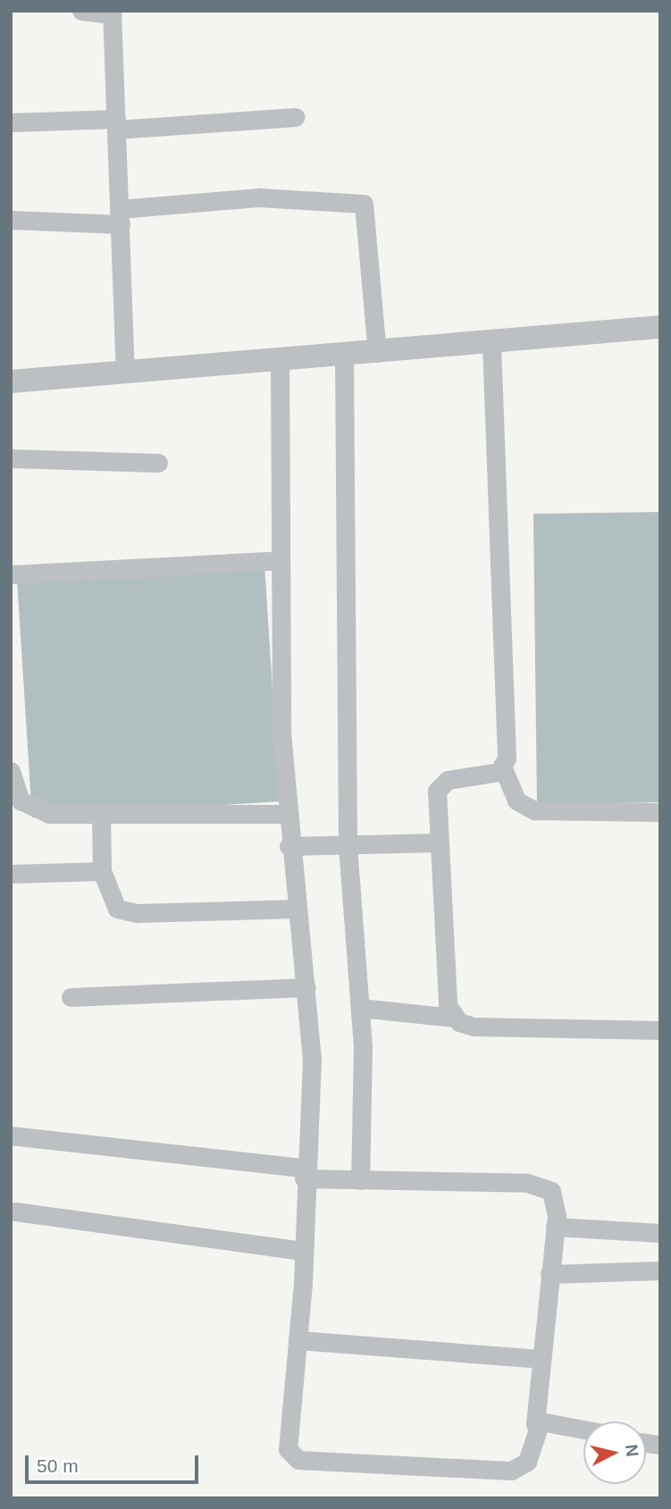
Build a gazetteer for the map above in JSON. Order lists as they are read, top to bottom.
{
  "scale_bar": "50 m",
  "north": "right"
}
